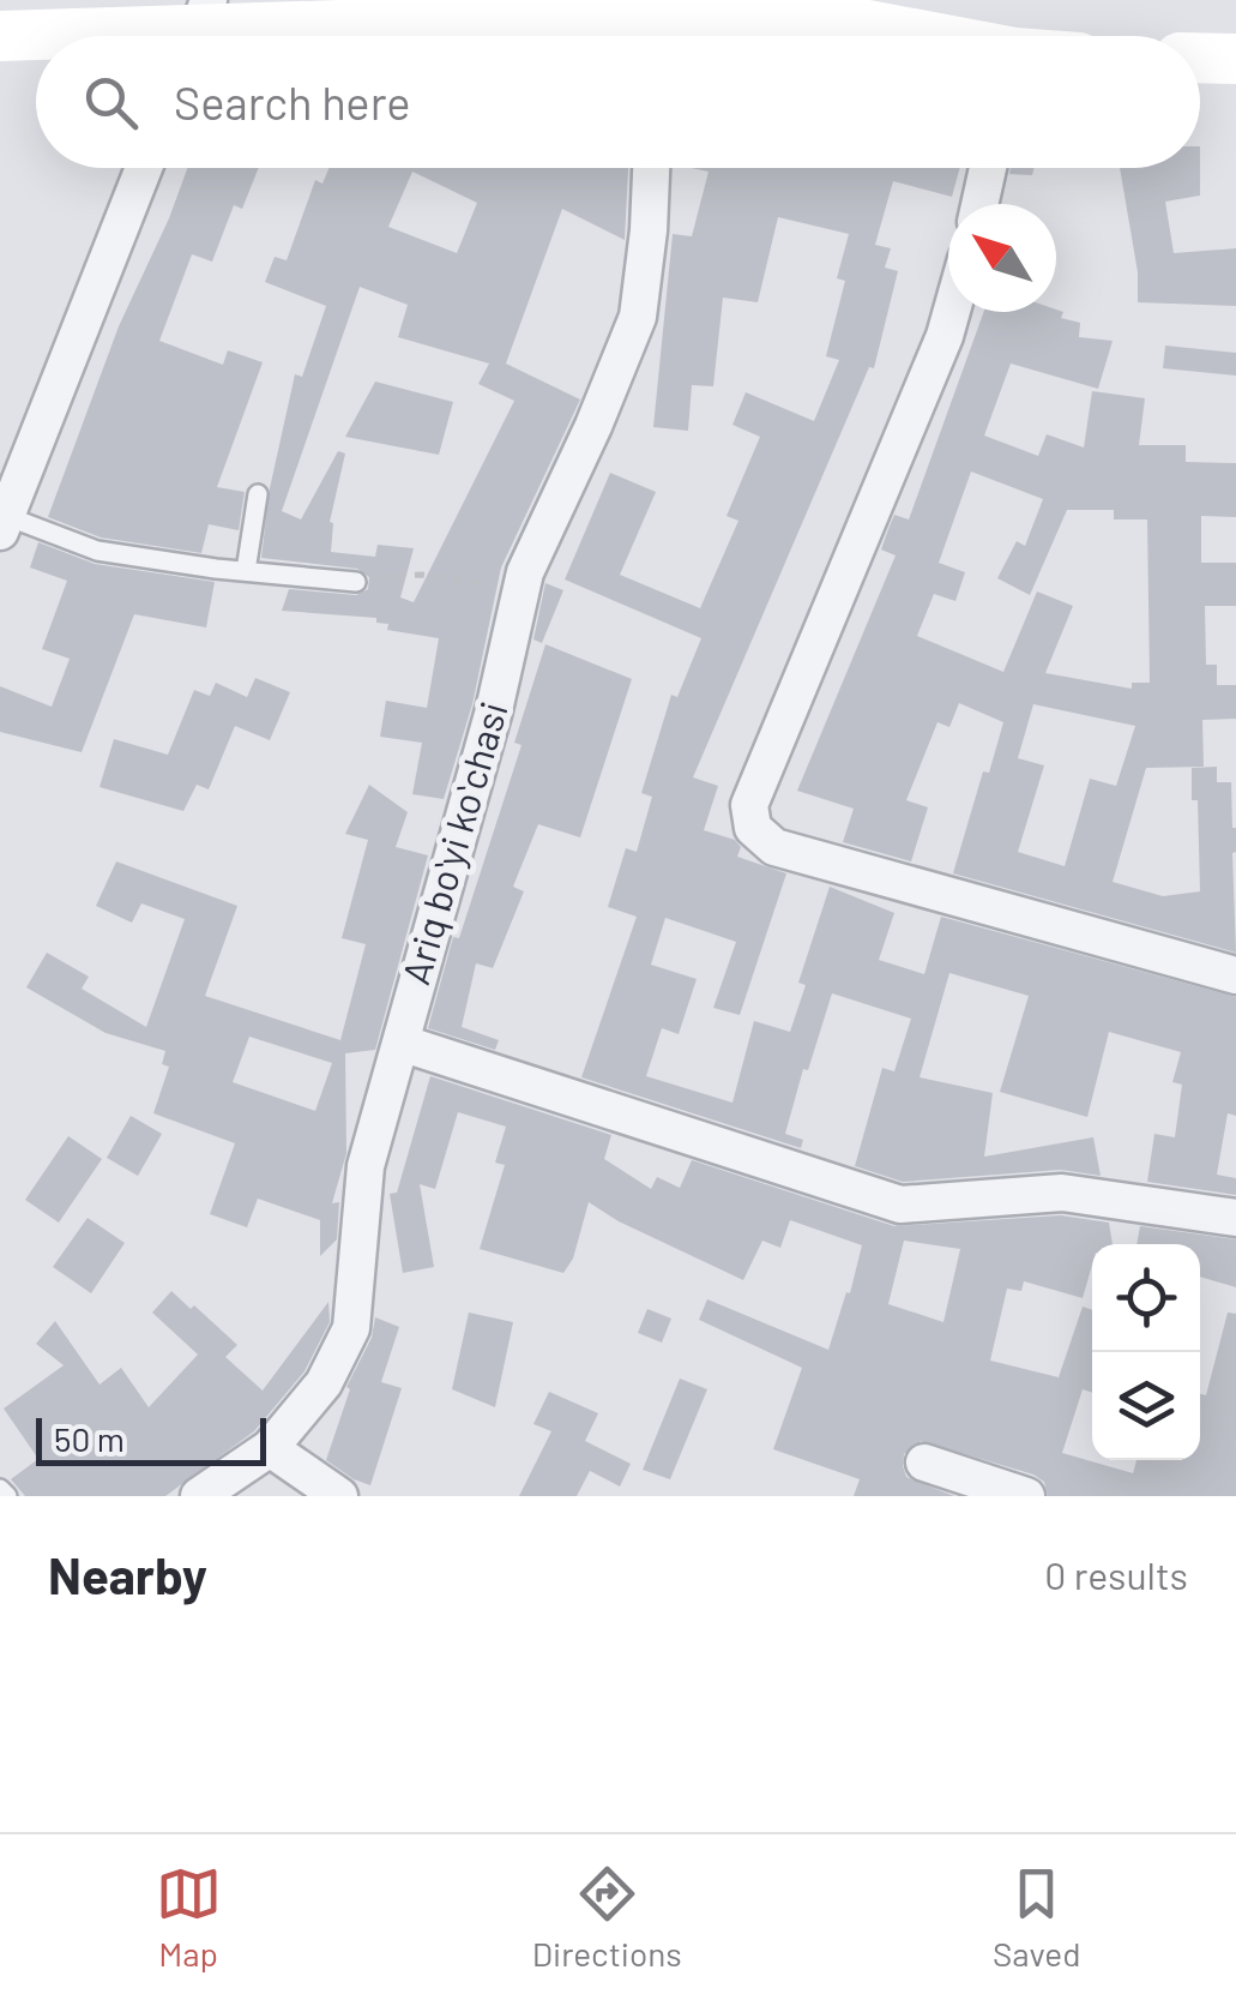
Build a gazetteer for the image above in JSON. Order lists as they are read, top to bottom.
{
  "streets": {
    "street": ["Ariq boʻyi koʻchasi"]
  },
  "scale_bar": "50 m",
  "north": "top left",
  "page": {
    "search": "Search here",
    "scale": "50 m",
    "heading": ["Nearby", "0 results"],
    "nav": ["Map", "Directions", "Saved"]
  }
}
